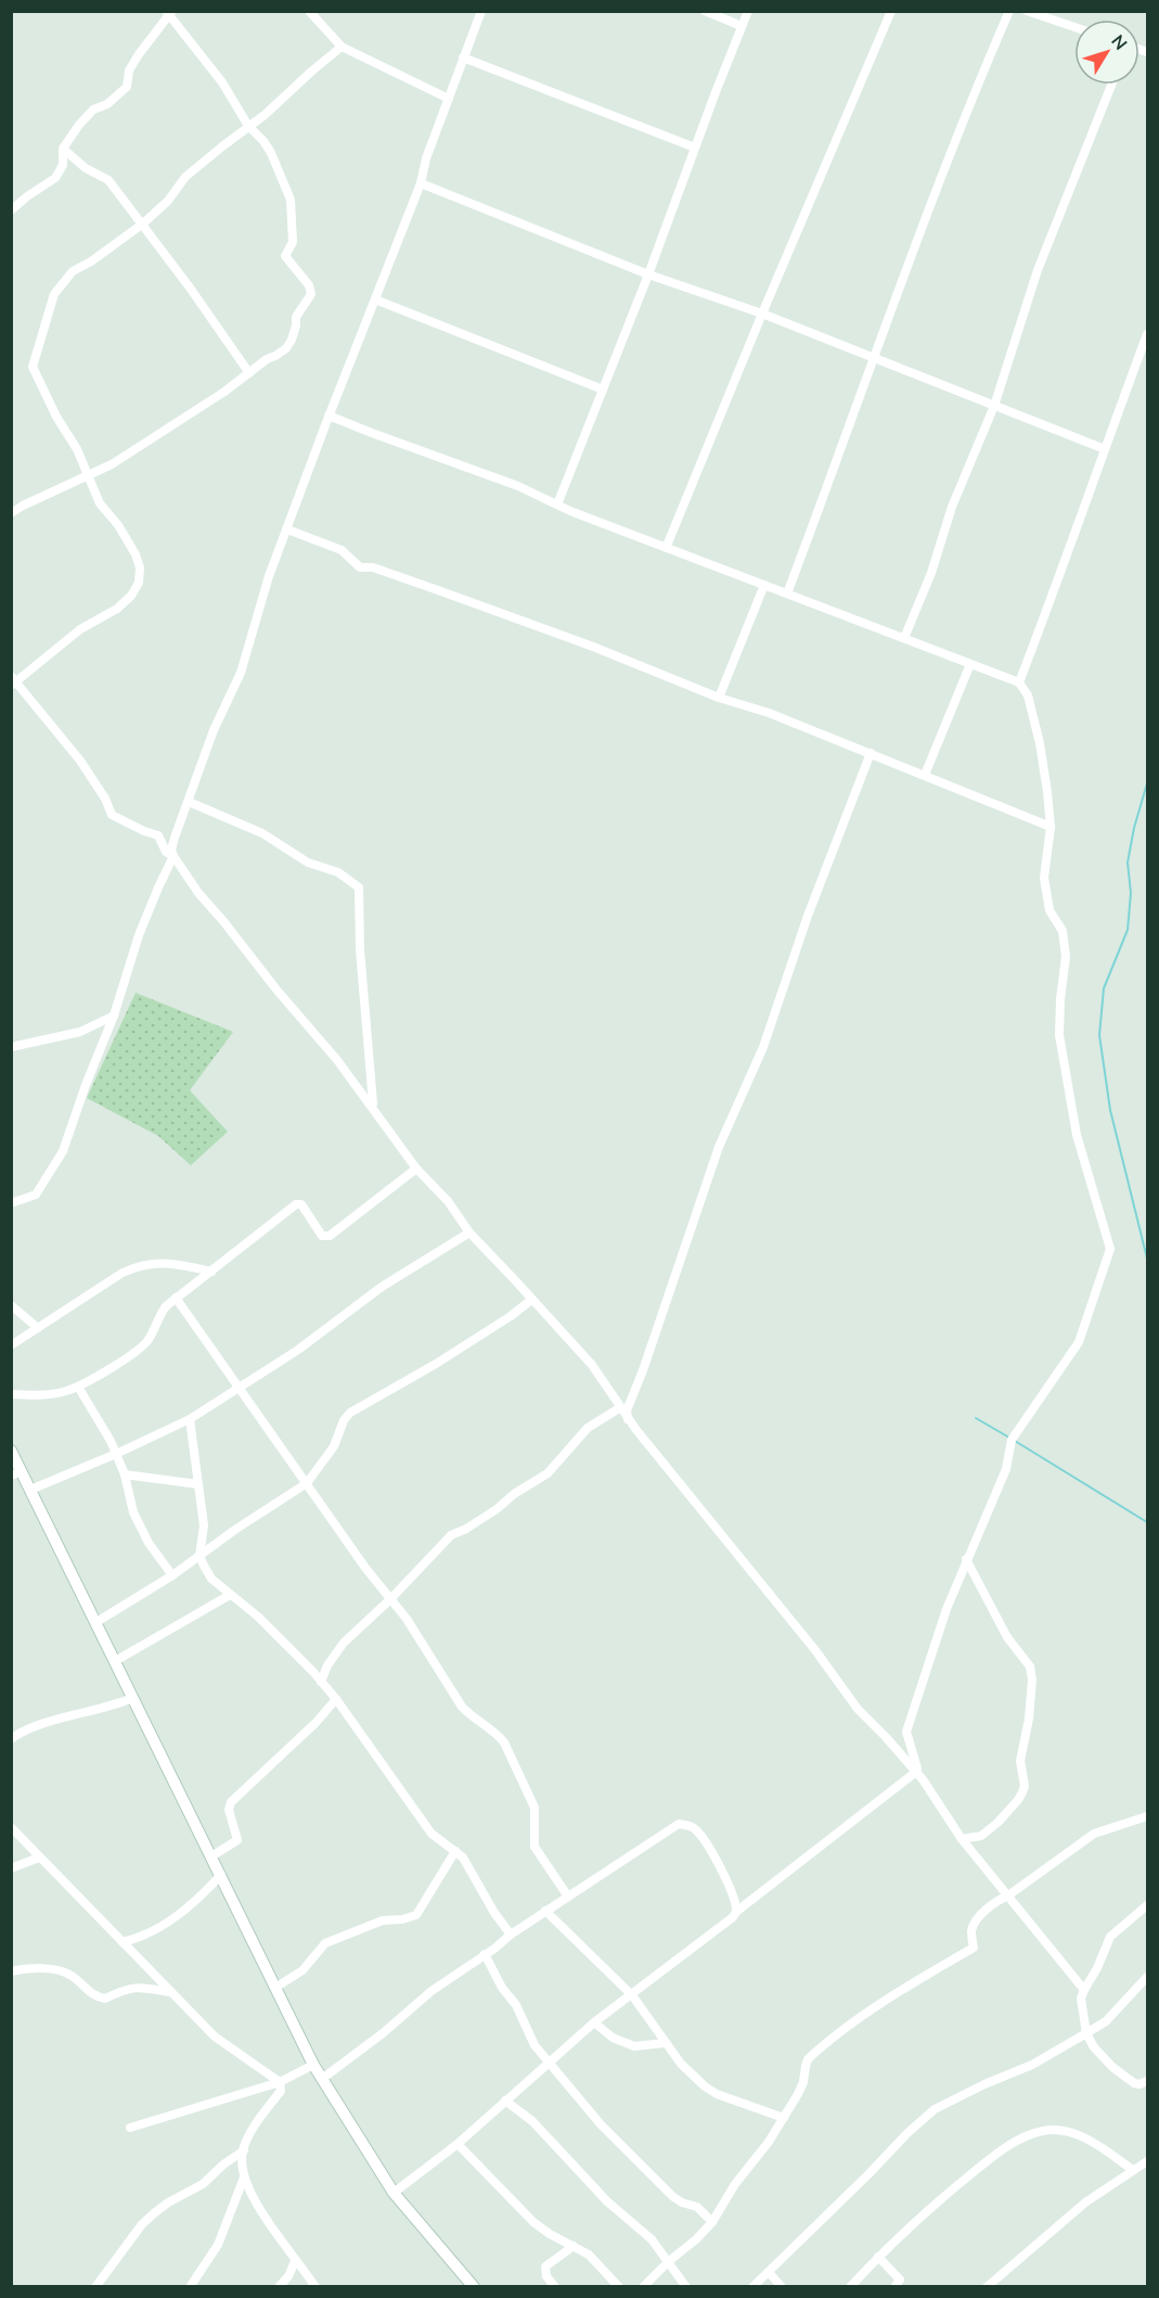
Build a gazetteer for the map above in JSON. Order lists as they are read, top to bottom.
{
  "north": "top right"
}
